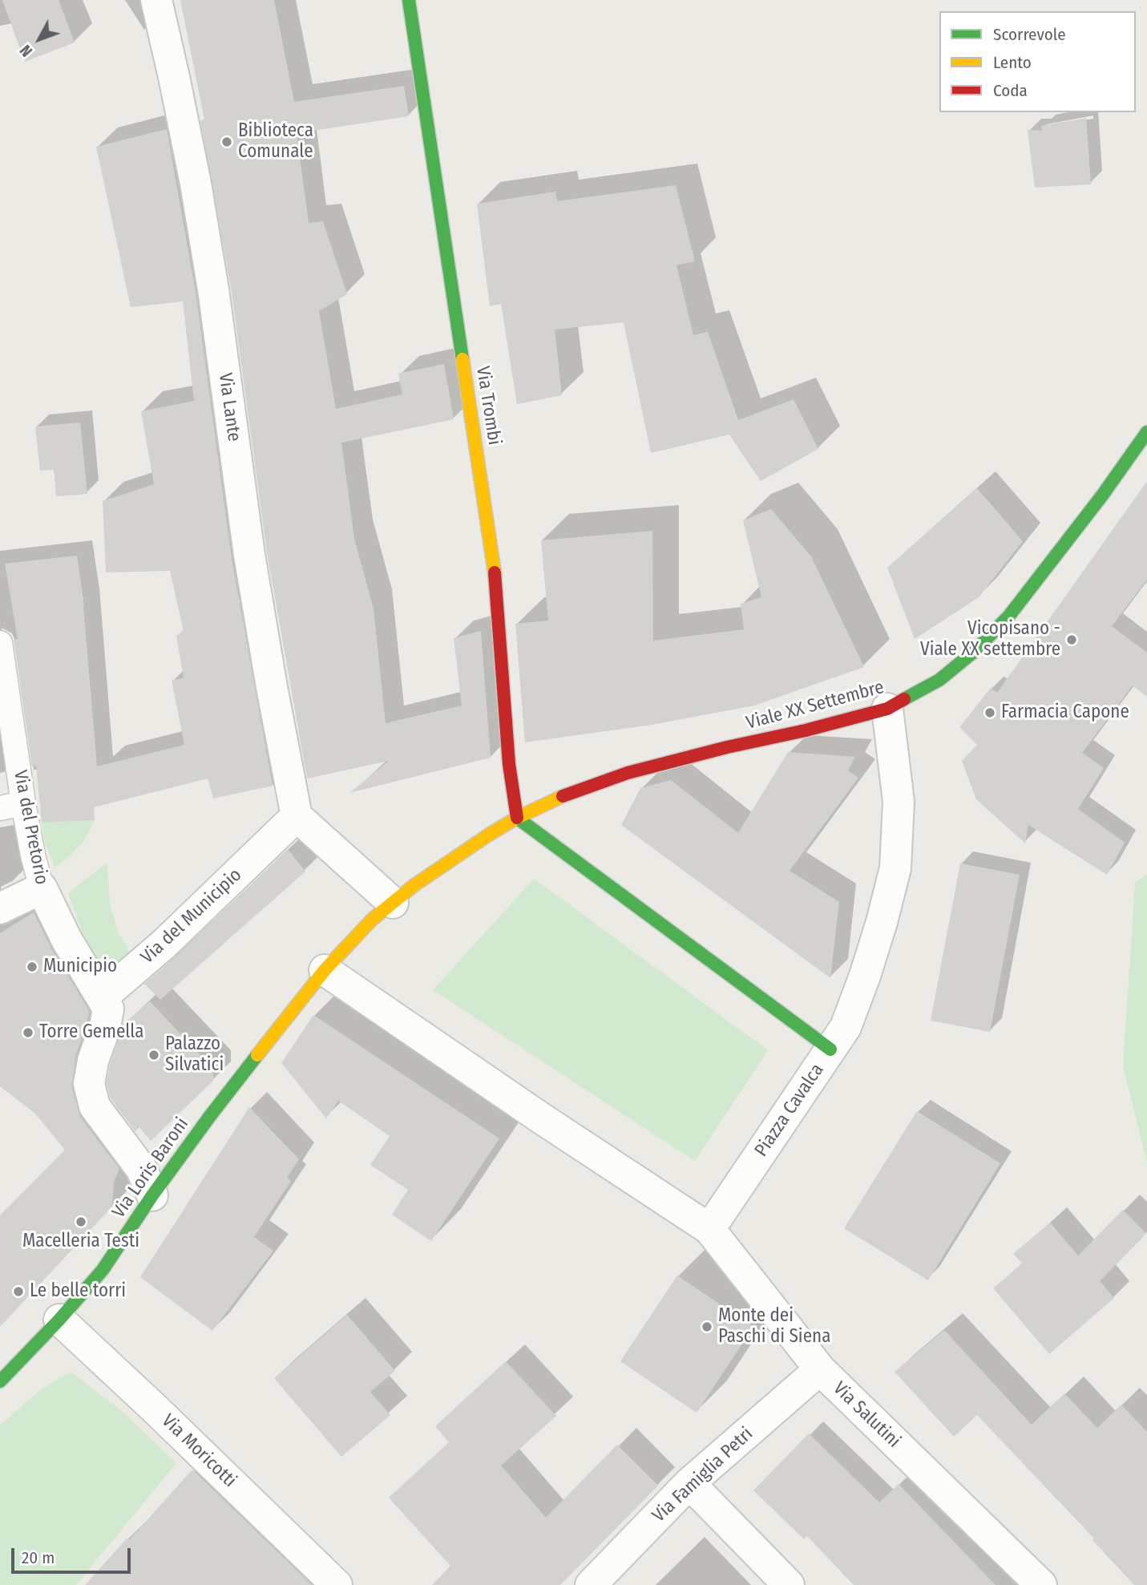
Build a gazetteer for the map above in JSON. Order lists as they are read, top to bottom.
{
  "streets": {
    "street": [
      "Via Trombi",
      "Via Lante",
      "Viale XX Settembre",
      "Via del Pretorio",
      "Via del Municipio",
      "Piazza Cavalca",
      "Via Loris Baroni",
      "Via Salutini",
      "Via Moricotti",
      "Via Famiglia Petri"
    ]
  },
  "crossings": [
    ["Via Trombi", "Viale XX Settembre"],
    ["Via Trombi", "Piazza Cavalca"],
    ["Via Lante", "Via del Municipio"],
    ["Viale XX Settembre", "Piazza Cavalca"],
    ["Via del Pretorio", "Via del Municipio"],
    ["Piazza Cavalca", "Via Salutini"],
    ["Via Loris Baroni", "Via Moricotti"],
    ["Via Salutini", "Via Famiglia Petri"]
  ],
  "places": [
    "Biblioteca Comunale",
    "Vicopisano - Viale XX settembre",
    "Farmacia Capone",
    "Municipio",
    "Torre Gemella",
    "Palazzo Silvatici",
    "Macelleria Testi",
    "Le belle torri",
    "Monte dei Paschi di Siena"
  ],
  "legend": ["Scorrevole", "Lento", "Coda"],
  "scale_bar": "20 m",
  "north": "bottom left"
}
